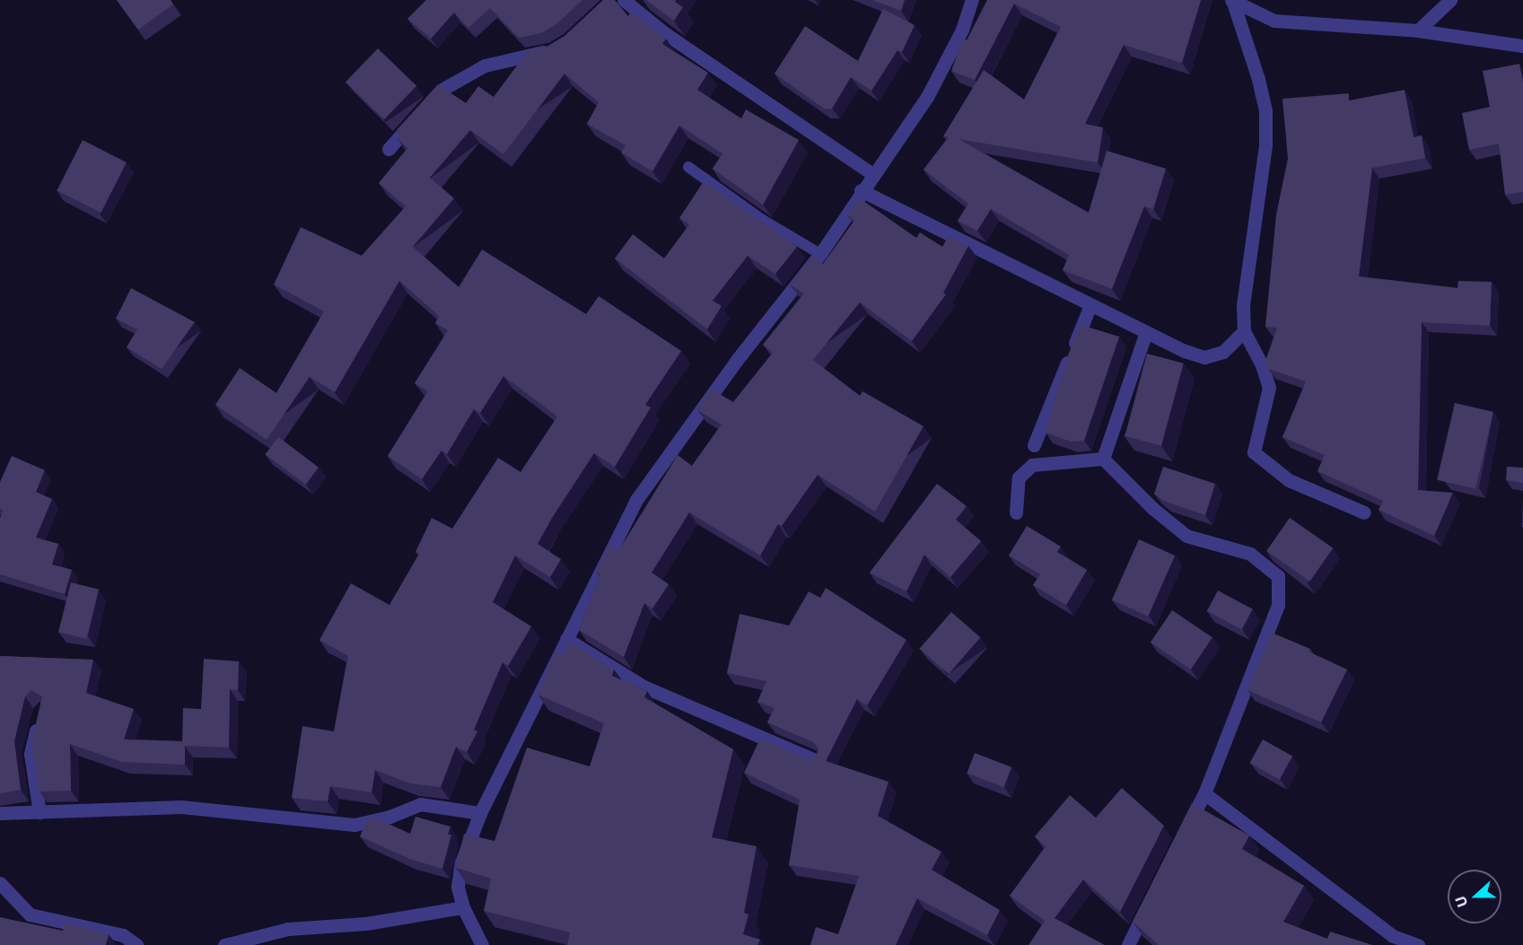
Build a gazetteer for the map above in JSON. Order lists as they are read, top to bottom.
{
  "north": "left"
}
